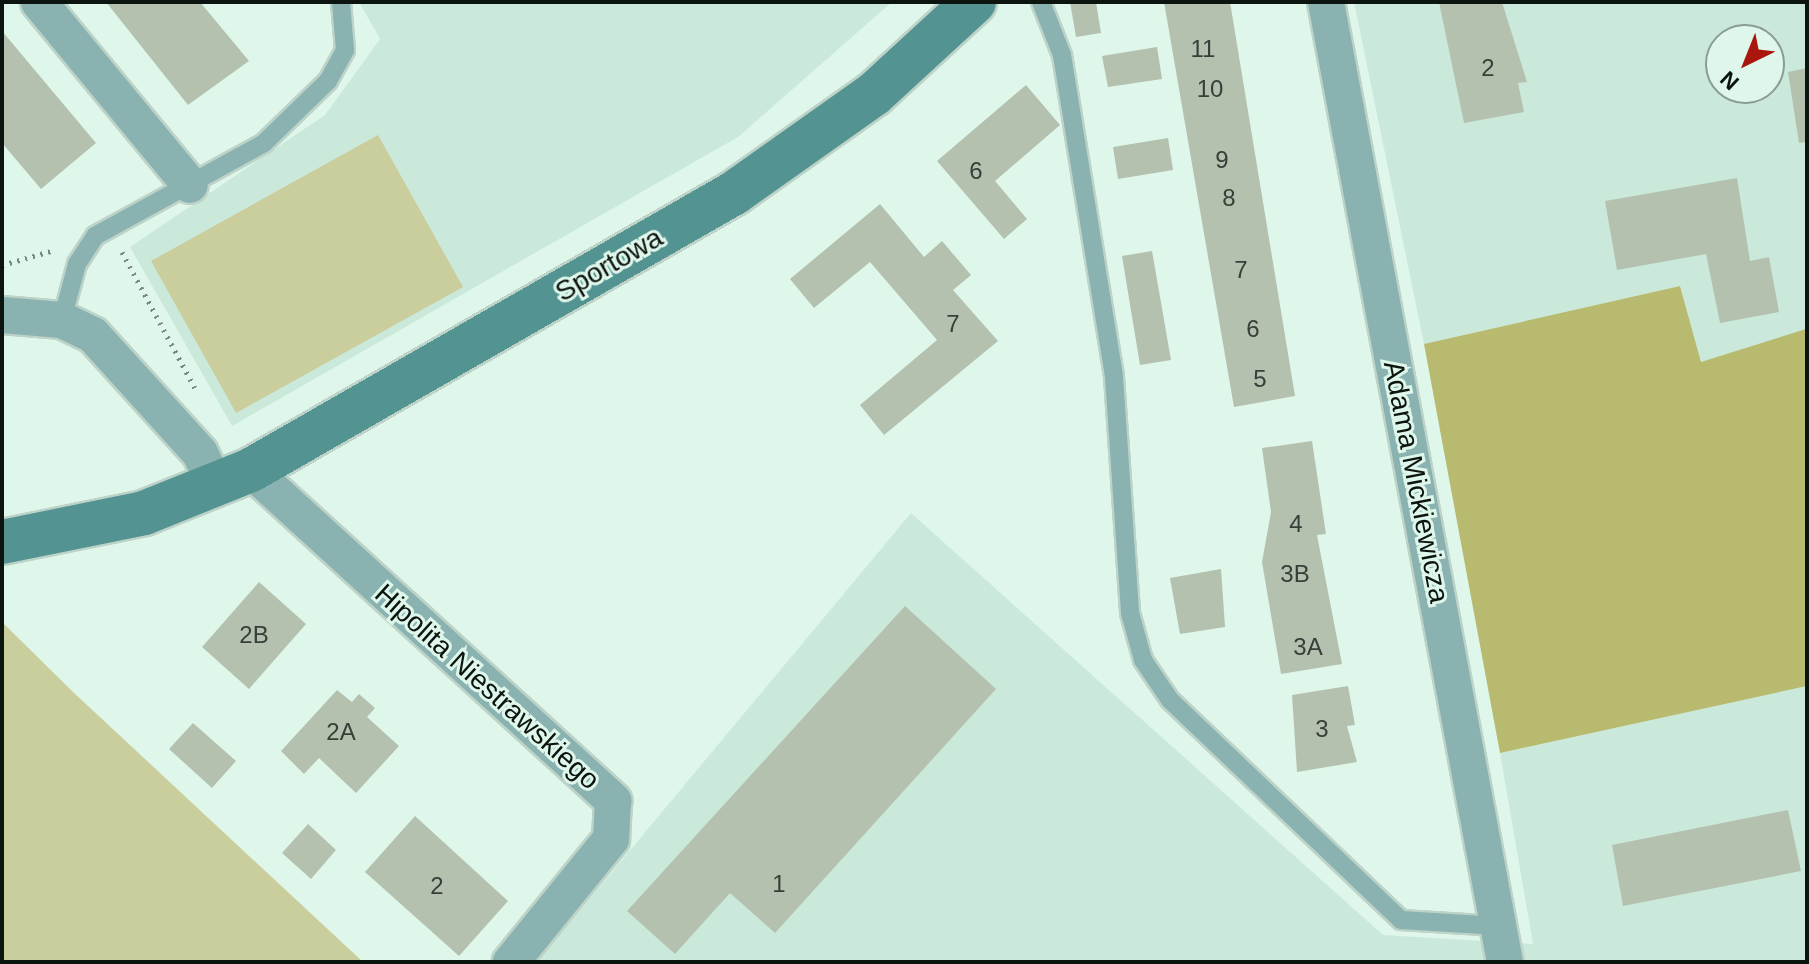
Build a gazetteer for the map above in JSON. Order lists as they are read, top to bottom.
{
  "streets": {
    "street": ["Sportowa", "Adama Mickiewicza", "Hipolita Niestrawskiego"]
  },
  "crossings": [
    ["Sportowa", "Hipolita Niestrawskiego"]
  ],
  "house_numbers": [
    "11",
    "2",
    "10",
    "9",
    "6",
    "8",
    "7",
    "7",
    "6",
    "5",
    "4",
    "3B",
    "2B",
    "3A",
    "3",
    "2A",
    "1",
    "2"
  ],
  "north": "bottom left"
}
